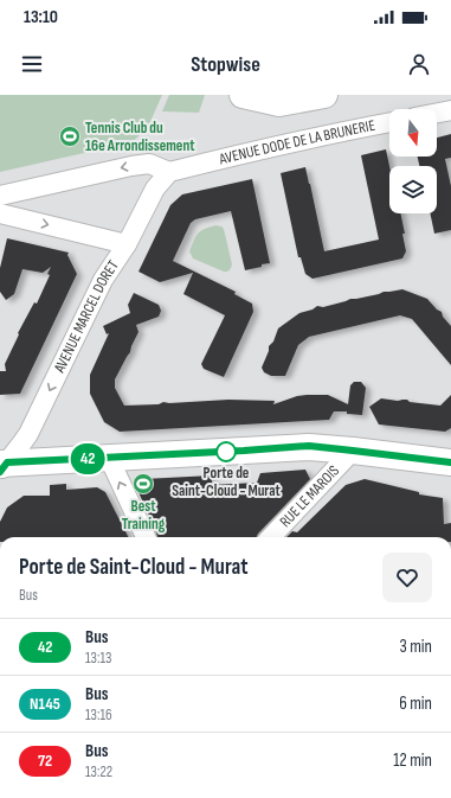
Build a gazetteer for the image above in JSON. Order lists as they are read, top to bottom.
{
  "streets": {
    "street": ["AVENUE DODE DE LA BRUNERIE", "AVENUE MARCEL DORET", "RUE LE MAROIS"]
  },
  "crossings": [
    ["AVENUE DODE DE LA BRUNERIE", "AVENUE MARCEL DORET"]
  ],
  "one_way": ["AVENUE MARCEL DORET"],
  "places": {
    "sports": ["Tennis Club du 16e Arrondissement", "Best Training"],
    "other": ["Porte de Saint-Cloud - Murat"]
  },
  "lines": ["bus line 42"],
  "north": "bottom",
  "page": {
    "status": "13:10",
    "header": "Stopwise",
    "on_map": "42",
    "heading": ["Porte de Saint-Cloud - Murat", "Bus"],
    "list": [
      {
        "mark": "42",
        "name": "Bus",
        "note": "13:13",
        "value": "3 min"
      },
      {
        "mark": "N145",
        "name": "Bus",
        "note": "13:16",
        "value": "6 min"
      },
      {
        "mark": "72",
        "name": "Bus",
        "note": "13:22",
        "value": "12 min"
      }
    ]
  }
}
